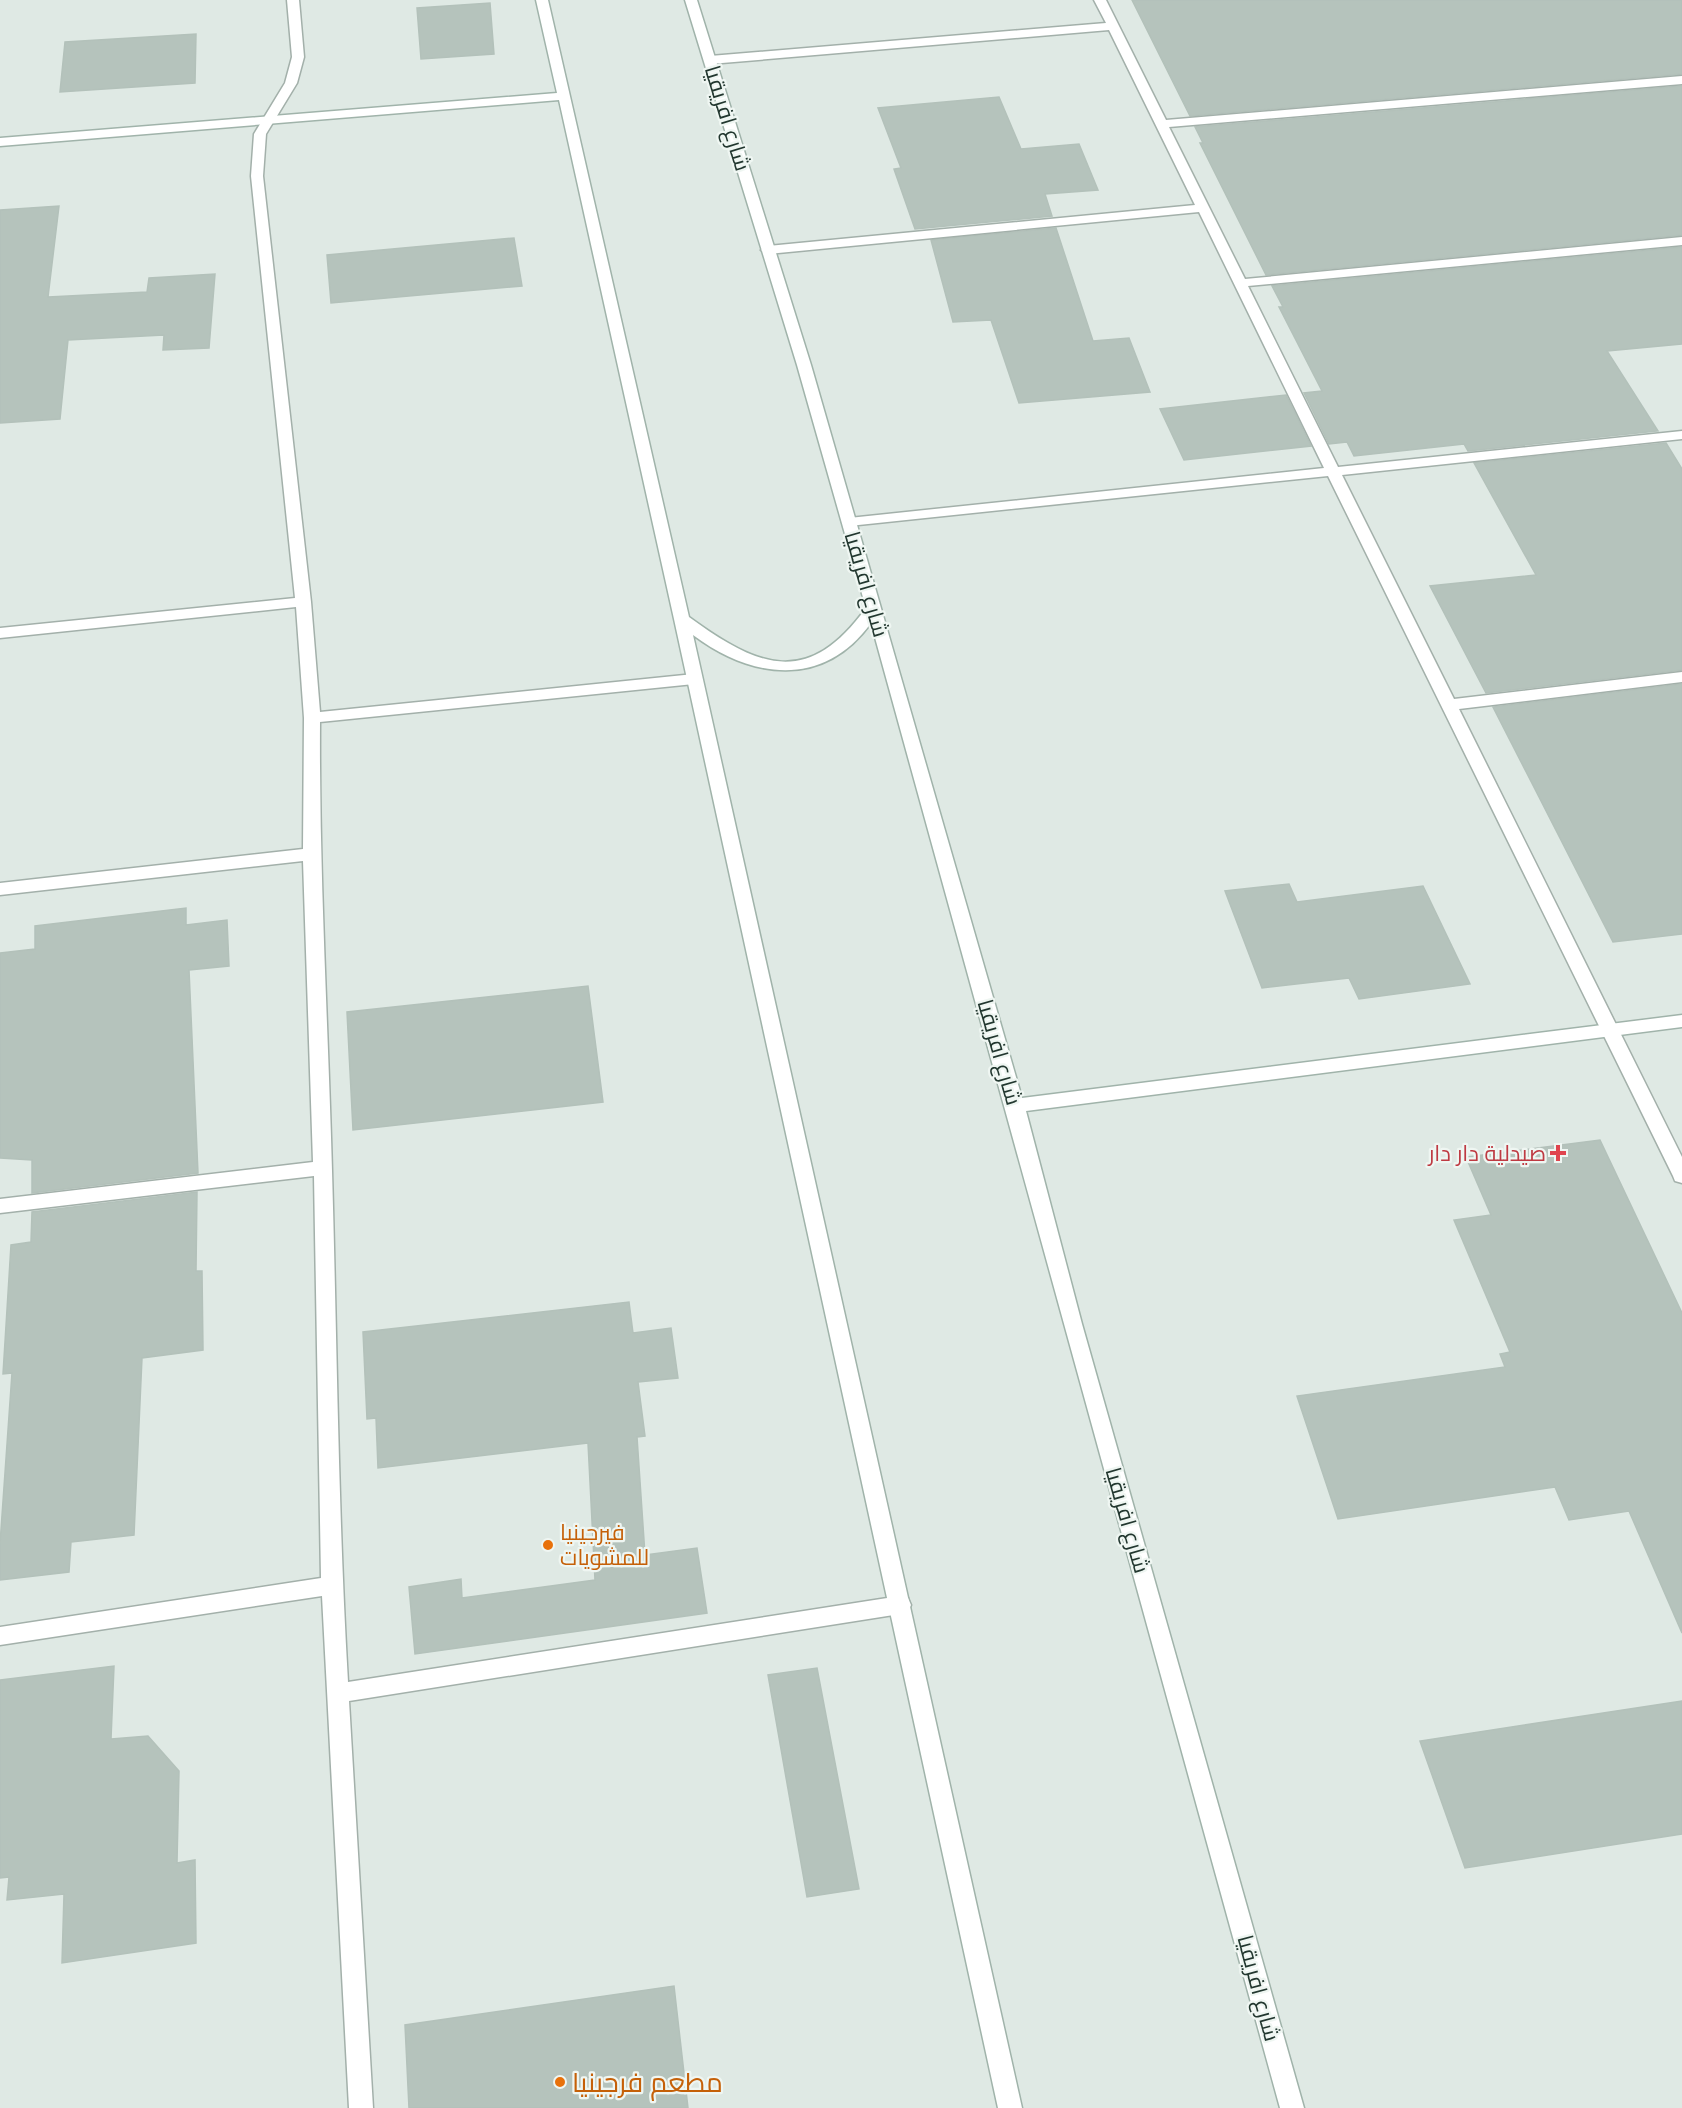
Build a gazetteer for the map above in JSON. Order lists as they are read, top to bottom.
{
  "streets": {
    "street": ["شارع افريقيا"]
  },
  "places": {
    "health": ["صيدلية دار دار"],
    "other": ["فيرجينيا للمشويات", "مطعم فرجينيا"]
  }
}
